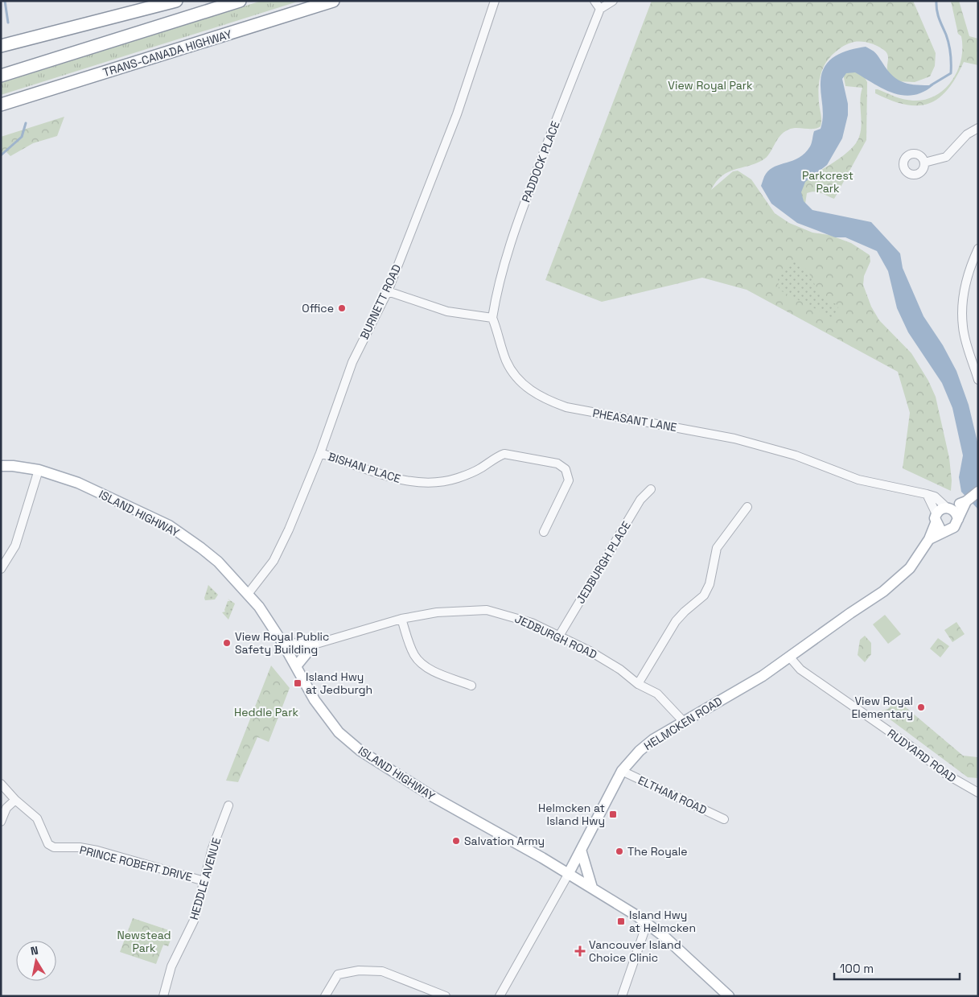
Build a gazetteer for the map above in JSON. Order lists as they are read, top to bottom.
{
  "streets": {
    "highway": ["TRANS-CANADA HIGHWAY"],
    "main road": ["ISLAND HIGHWAY", "HELMCKEN ROAD"],
    "street": [
      "PADDOCK PLACE",
      "BURNETT ROAD",
      "PHEASANT LANE",
      "BISHAN PLACE",
      "JEDBURGH PLACE",
      "JEDBURGH ROAD",
      "RUDYARD ROAD",
      "ELTHAM ROAD",
      "PRINCE ROBERT DRIVE",
      "HEDDLE AVENUE"
    ]
  },
  "crossings": [
    ["PADDOCK PLACE", "PHEASANT LANE"],
    ["BURNETT ROAD", "BISHAN PLACE"],
    ["BURNETT ROAD", "ISLAND HIGHWAY"],
    ["PHEASANT LANE", "HELMCKEN ROAD"],
    ["ISLAND HIGHWAY", "HELMCKEN ROAD"],
    ["JEDBURGH PLACE", "JEDBURGH ROAD"],
    ["JEDBURGH ROAD", "HELMCKEN ROAD"],
    ["HELMCKEN ROAD", "RUDYARD ROAD"],
    ["HELMCKEN ROAD", "ELTHAM ROAD"],
    ["PRINCE ROBERT DRIVE", "HEDDLE AVENUE"]
  ],
  "parks": [
    "View Royal Park",
    "Parkcrest Park",
    "Heddle Park",
    "Newstead Park"
  ],
  "places": {
    "other": [
      "Office",
      "View Royal Public Safety Building",
      "View Royal Elementary",
      "Salvation Army",
      "The Royale"
    ],
    "transit": ["Island Hwy at Jedburgh", "Helmcken at Island Hwy", "Island Hwy at Helmcken"],
    "health": ["Vancouver Island Choice Clinic"]
  },
  "scale_bar": "100 m",
  "north": "top"
}
